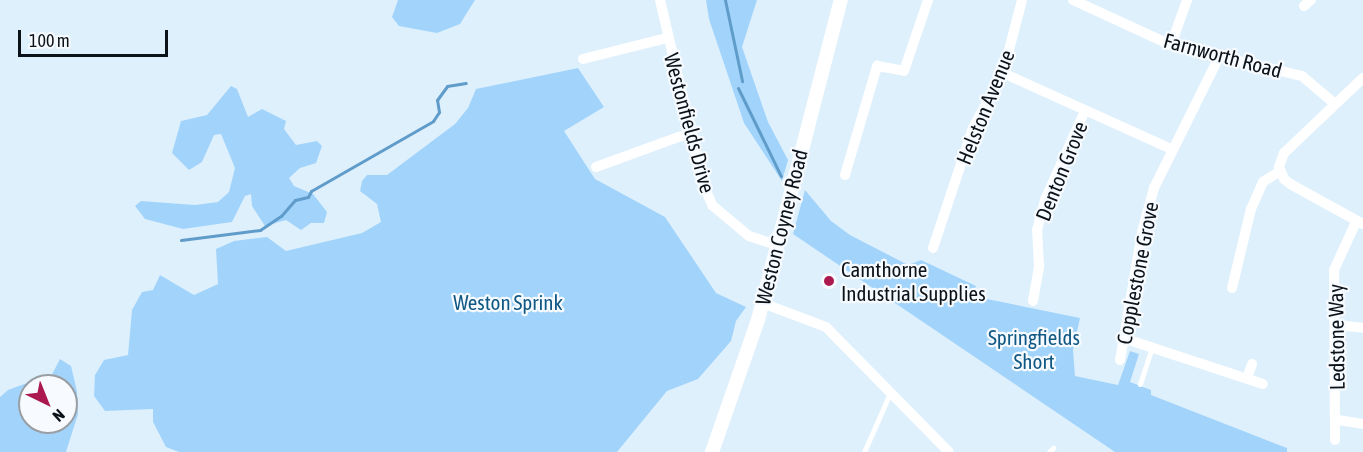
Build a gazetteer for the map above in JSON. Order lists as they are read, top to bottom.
{
  "streets": {
    "street": [
      "Farnworth Road",
      "Helston Avenue",
      "Westonfields Drive",
      "Denton Grove",
      "Weston Coyney Road",
      "Copplestone Grove",
      "Ledstone Way"
    ]
  },
  "crossings": [
    ["Farnworth Road", "Copplestone Grove"],
    ["Westonfields Drive", "Weston Coyney Road"]
  ],
  "parks": ["Weston Sprink", "Springfields Short"],
  "places": ["Camthorne Industrial Supplies"],
  "scale_bar": "100 m",
  "north": "bottom right"
}
